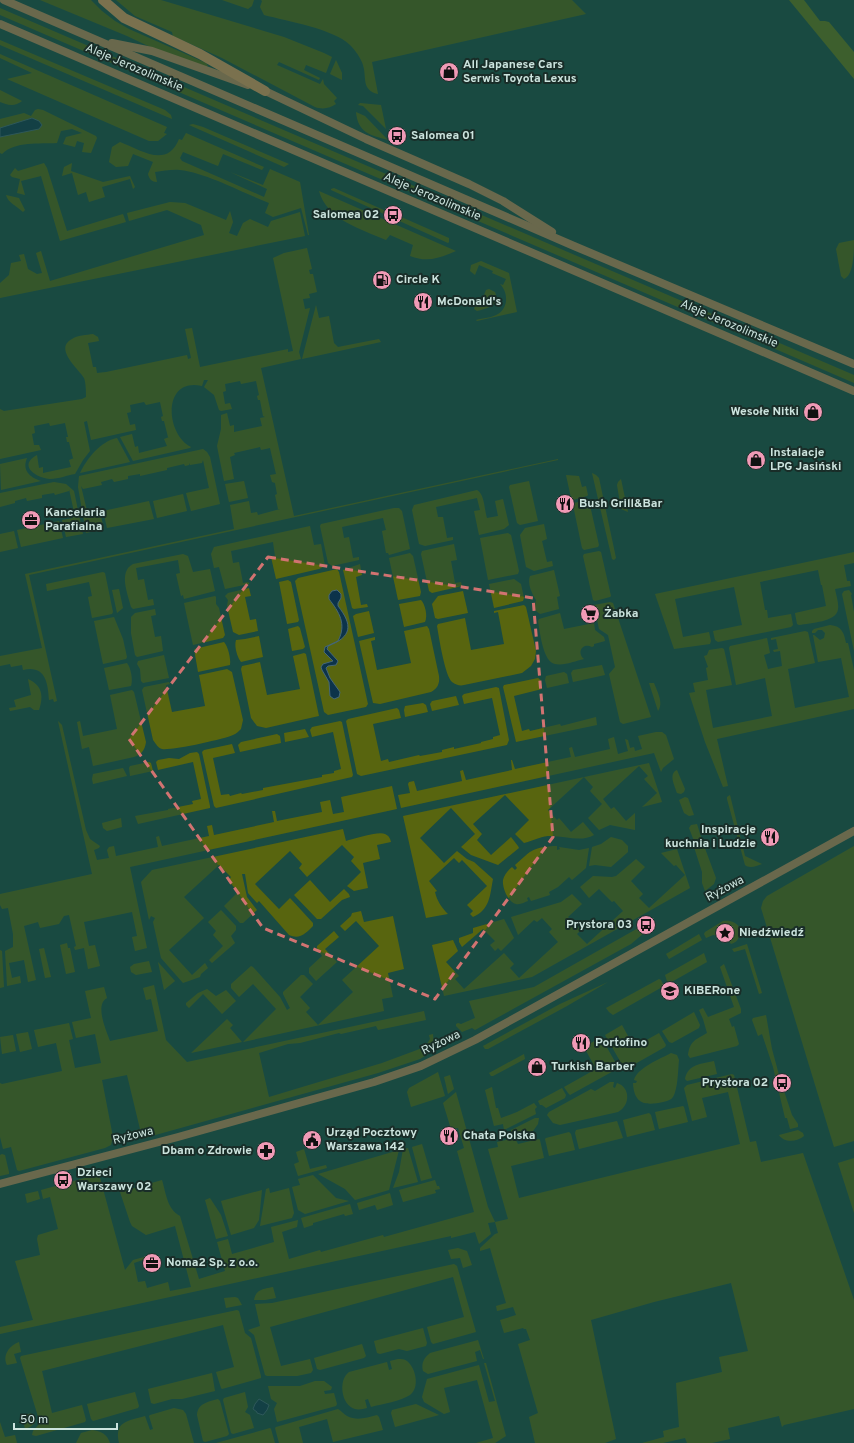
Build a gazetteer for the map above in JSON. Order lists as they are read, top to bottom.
{
  "streets": {
    "main road": ["Aleje Jerozolimskie", "Ryżowa"]
  },
  "places": {
    "shop": [
      "All Japanese Cars Serwis Toyota Lexus",
      "Wesołe Nitki",
      "Instalacje LPG Jasiński",
      "Turkish Barber"
    ],
    "bus stop": [
      "Salomea 01",
      "Salomea 02",
      "Prystora 03",
      "Prystora 02",
      "Dzieci Warszawy 02"
    ],
    "fuel station": ["Circle K"],
    "restaurant": [
      "McDonald's",
      "Bush Grill&Bar",
      "Inspiracje kuchnia i Ludzie",
      "Portofino",
      "Chata Polska"
    ],
    "office": ["Kancelaria Parafialna", "Noma2 Sp. z o.o."],
    "supermarket": ["Żabka"],
    "place": ["Niedźwiedź"],
    "school or university": ["KIBERone"],
    "public building": ["Urząd Pocztowy Warszawa 142"],
    "pharmacy": ["Dbam o Zdrowie"]
  },
  "scale_bar": "50 m"
}
